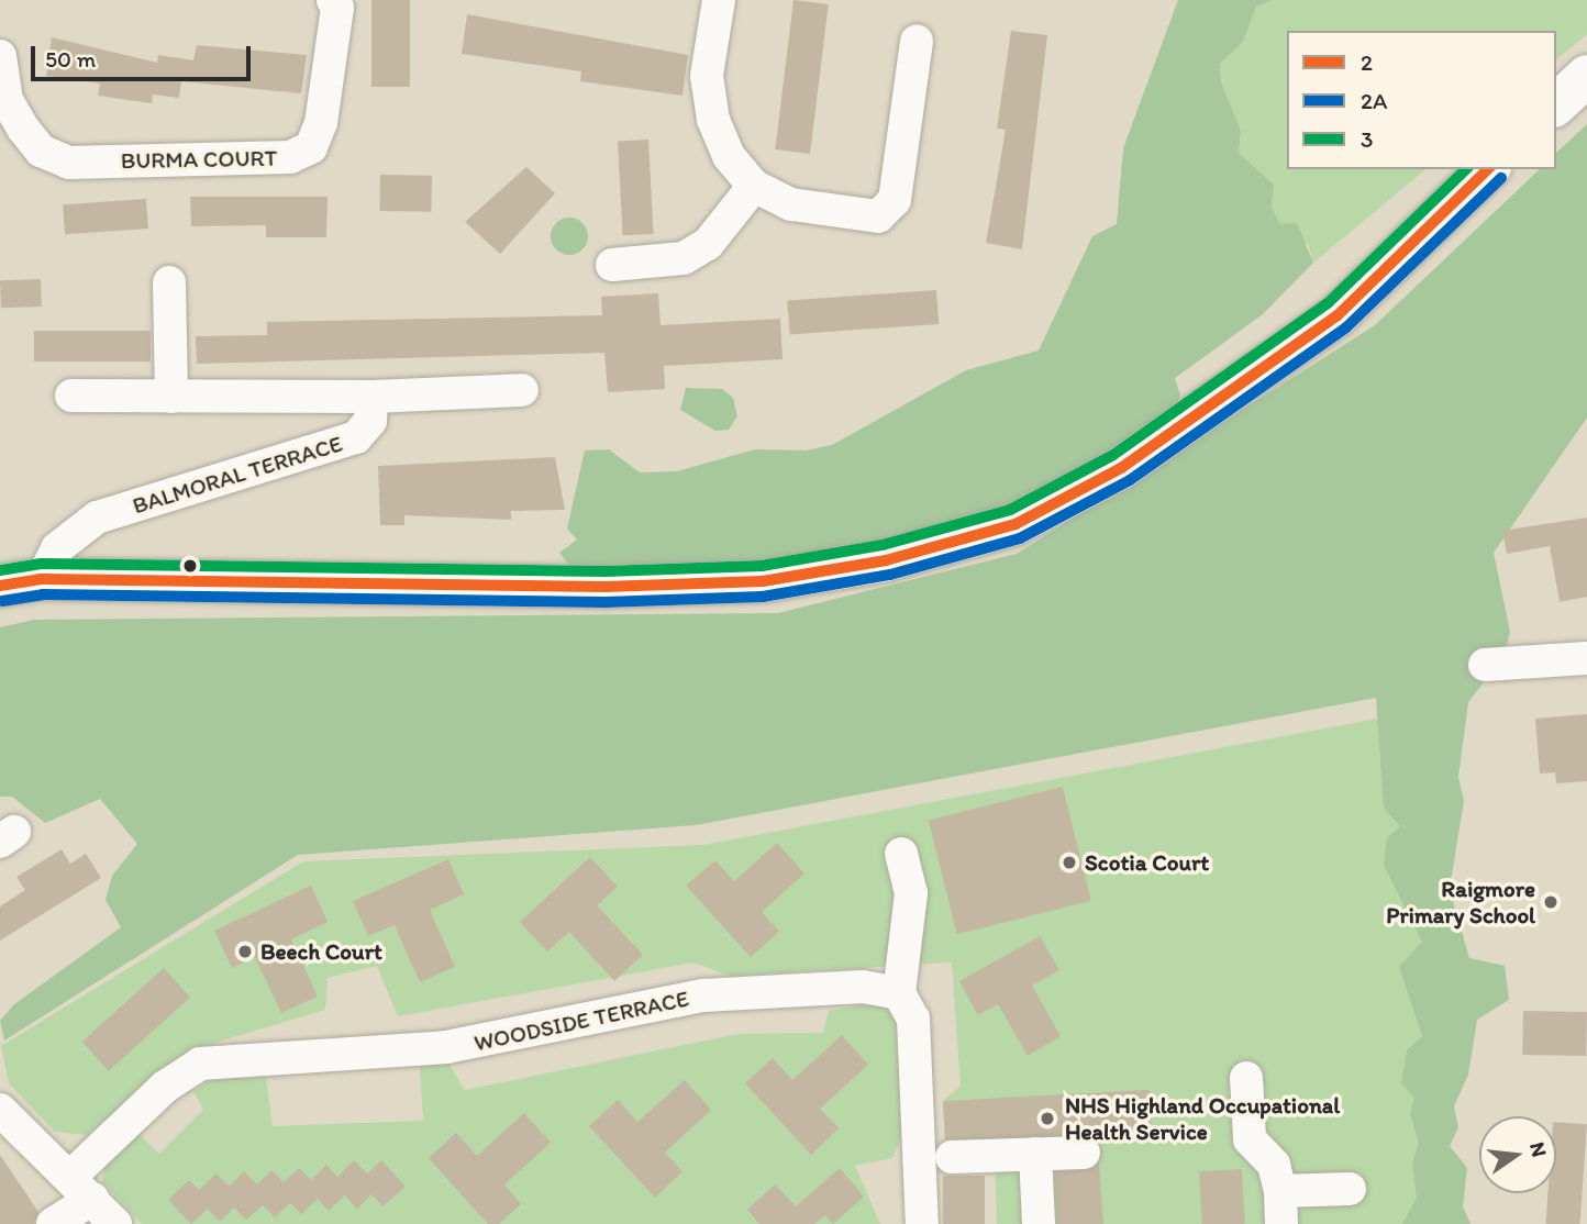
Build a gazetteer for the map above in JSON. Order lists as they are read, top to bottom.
{
  "streets": {
    "street": ["BURMA COURT", "BALMORAL TERRACE", "WOODSIDE TERRACE"]
  },
  "places": [
    "Scotia Court",
    "Raigmore Primary School",
    "Beech Court",
    "NHS Highland Occupational Health Service"
  ],
  "lines": ["transit line 2", "transit line 3", "transit line 2A"],
  "legend": ["2", "2A", "3"],
  "scale_bar": "50 m",
  "north": "right"
}
